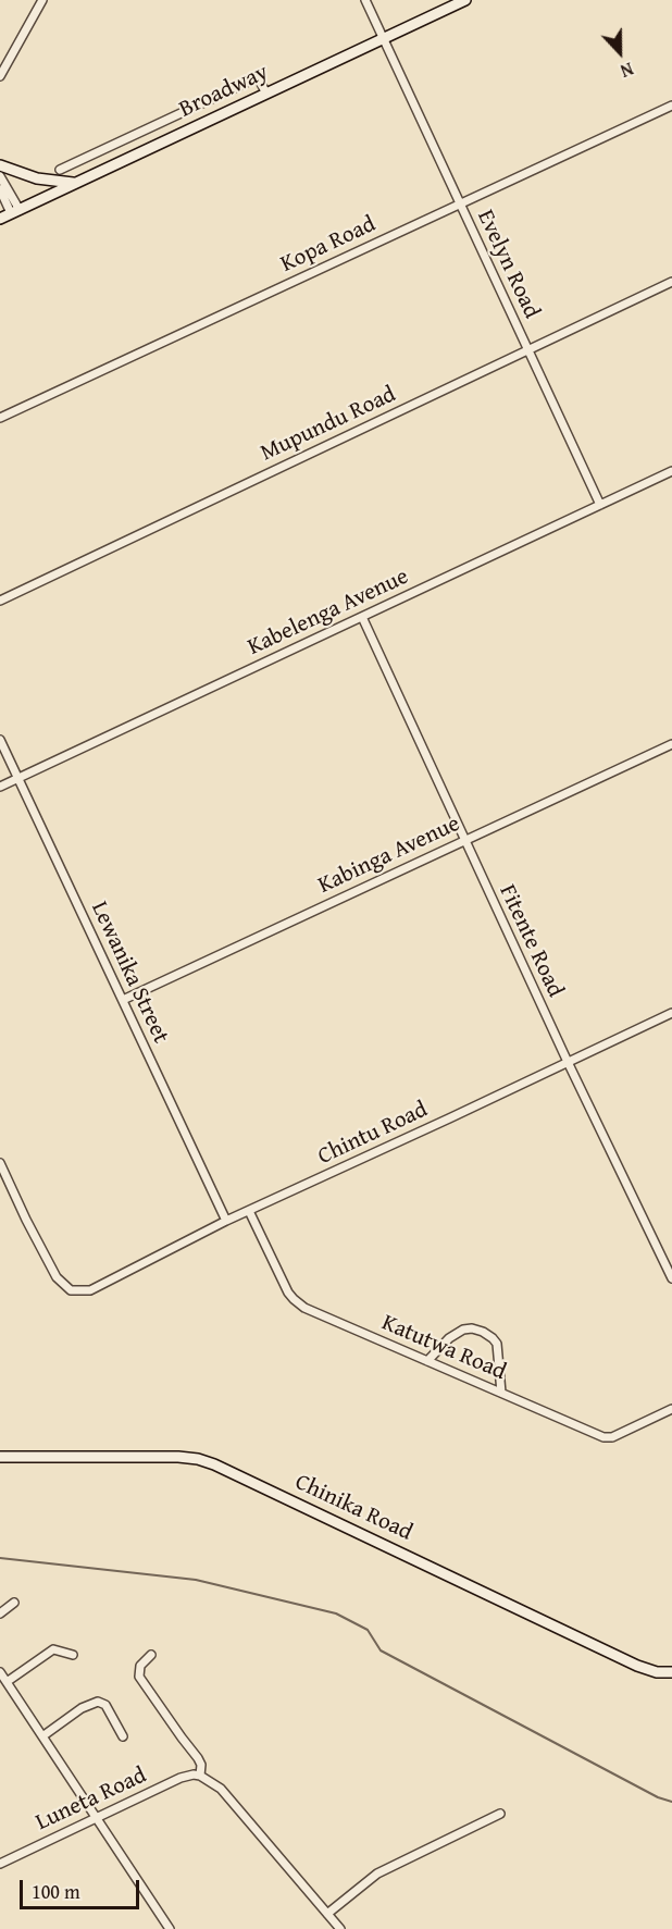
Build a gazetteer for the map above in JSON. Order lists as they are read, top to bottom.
{
  "streets": {
    "main road": ["Broadway", "Chinika Road"],
    "street": [
      "Kopa Road",
      "Evelyn Road",
      "Mupundu Road",
      "Kabelenga Avenue",
      "Kabinga Avenue",
      "Fitente Road",
      "Lewanika Street",
      "Chintu Road",
      "Katutwa Road",
      "Luneta Road"
    ]
  },
  "crossings": [
    ["Broadway", "Evelyn Road"],
    ["Kopa Road", "Evelyn Road"],
    ["Evelyn Road", "Mupundu Road"],
    ["Evelyn Road", "Kabelenga Avenue"],
    ["Kabelenga Avenue", "Fitente Road"],
    ["Kabelenga Avenue", "Lewanika Street"],
    ["Kabinga Avenue", "Fitente Road"],
    ["Kabinga Avenue", "Lewanika Street"],
    ["Fitente Road", "Chintu Road"],
    ["Lewanika Street", "Chintu Road"],
    ["Chintu Road", "Katutwa Road"]
  ],
  "scale_bar": "100 m",
  "north": "bottom"
}
